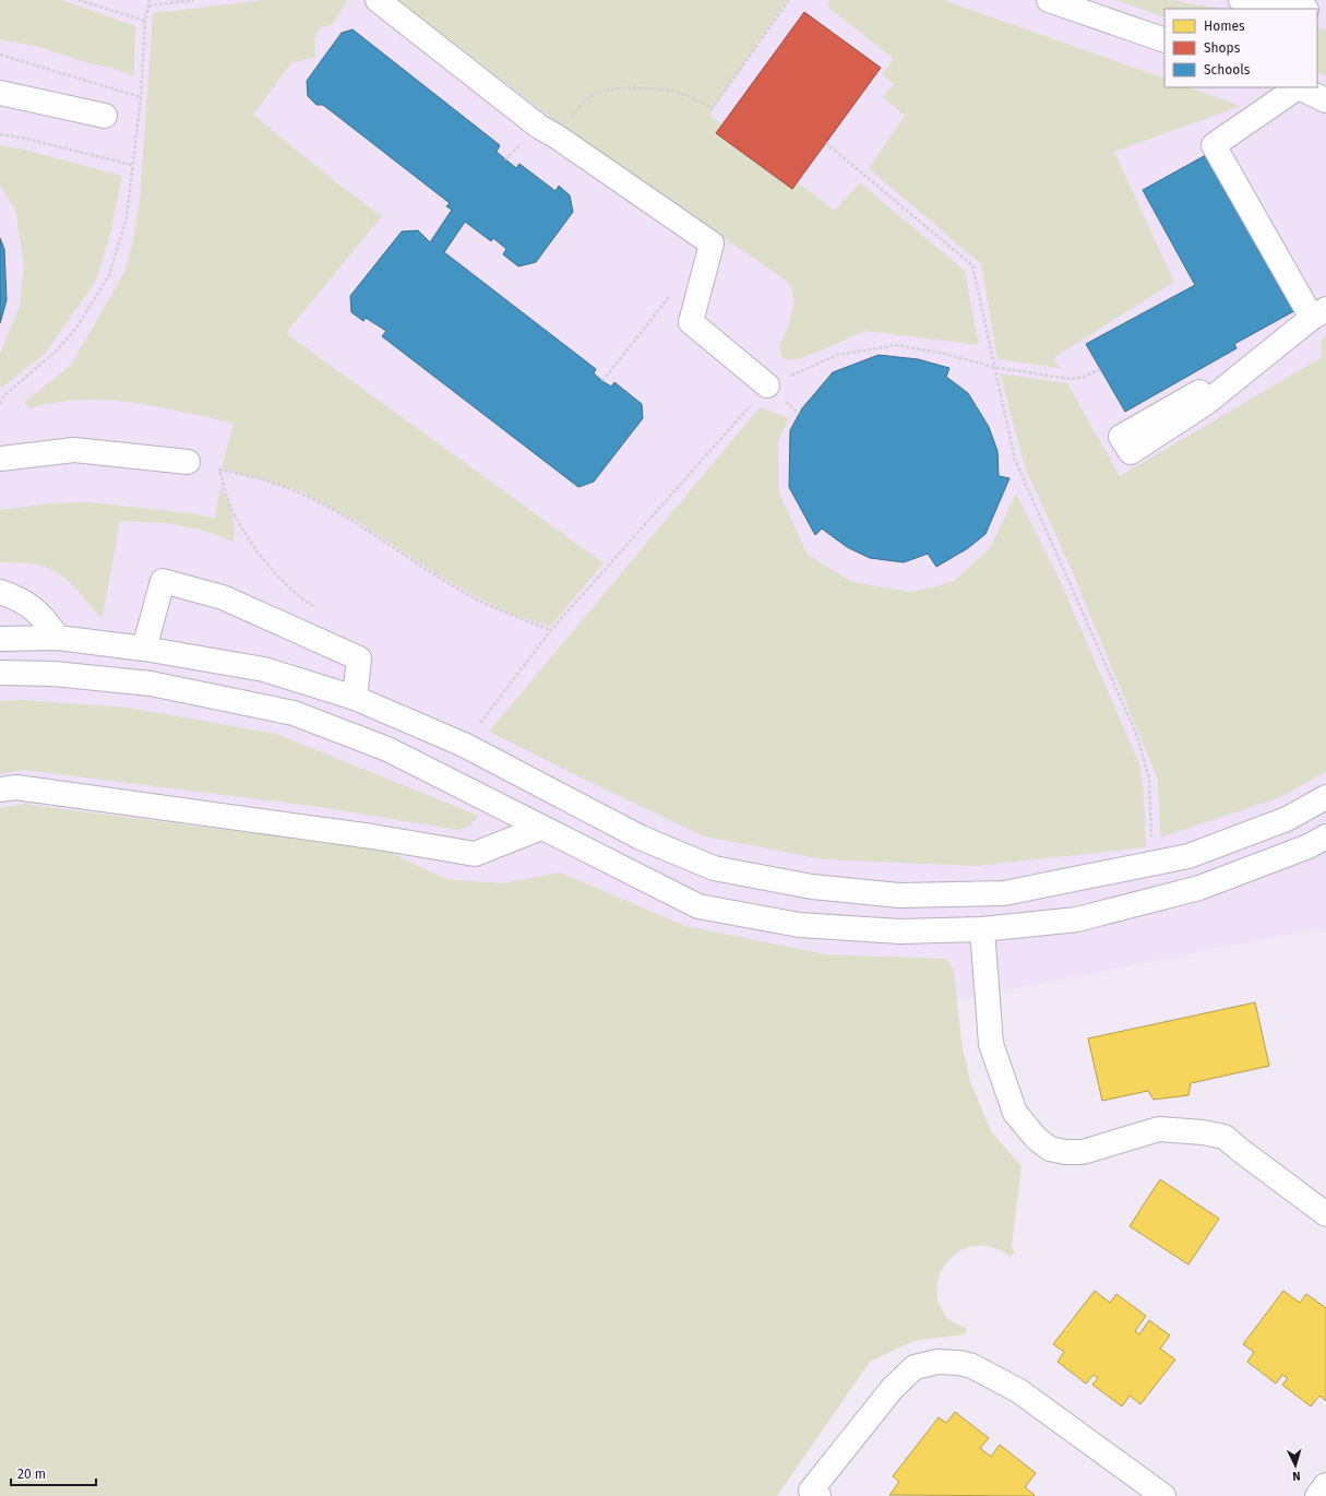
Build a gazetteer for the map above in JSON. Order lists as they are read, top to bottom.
{
  "legend": ["Homes", "Shops", "Schools"],
  "scale_bar": "20 m",
  "north": "bottom"
}
